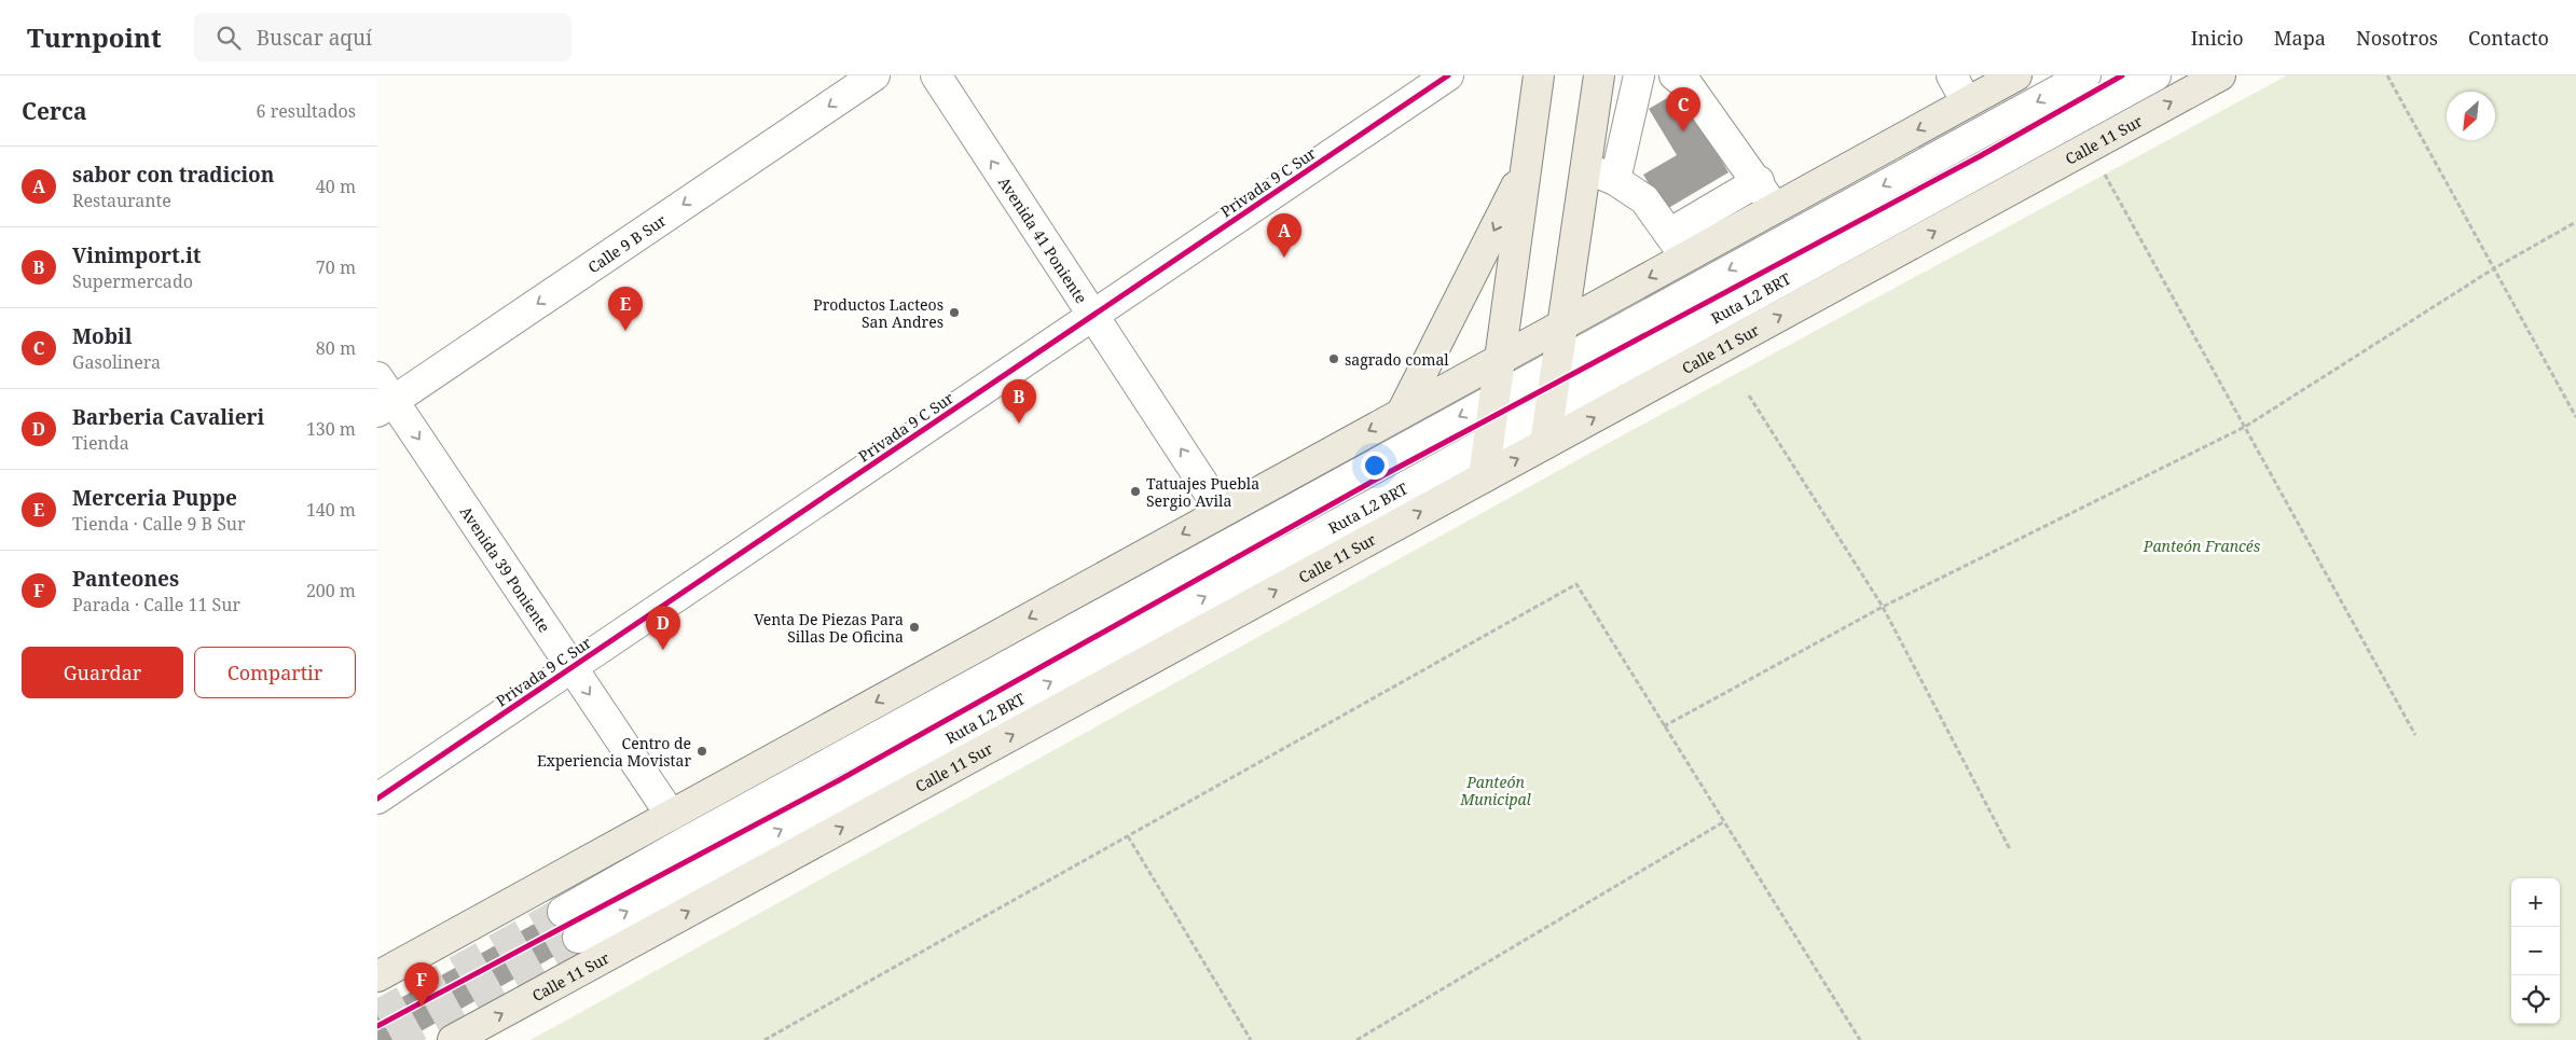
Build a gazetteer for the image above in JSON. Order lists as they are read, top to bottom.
{
  "streets": {
    "main road": ["Calle 11 Sur"],
    "street": [
      "Privada 9 C Sur",
      "Avenida 41 Poniente",
      "Calle 9 B Sur",
      "Ruta L2 BRT",
      "Avenida 39 Poniente"
    ]
  },
  "crossings": [
    ["Privada 9 C Sur", "Avenida 41 Poniente"],
    ["Privada 9 C Sur", "Avenida 39 Poniente"],
    ["Calle 9 B Sur", "Avenida 39 Poniente"]
  ],
  "one_way": ["Avenida 41 Poniente", "Calle 9 B Sur", "Avenida 39 Poniente"],
  "parks": ["Panteón Francés", "Panteón Municipal"],
  "places": [
    "Productos Lacteos San Andres",
    "sagrado comal",
    "Tatuajes Puebla Sergio Avila",
    "Venta De Piezas Para Sillas De Oficina",
    "Centro de Experiencia Movistar"
  ],
  "north": "bottom left",
  "page": {
    "header": "Turnpoint",
    "search": "Buscar aquí",
    "nav": [
      "Inicio",
      "Mapa",
      "Nosotros",
      "Contacto"
    ],
    "heading": ["Cerca", "6 resultados"],
    "pins": [
      "C",
      "A",
      "E",
      "B",
      "D",
      "F"
    ],
    "list": [
      {
        "mark": "A",
        "name": "sabor con tradicion",
        "note": "Restaurante",
        "value": "40 m"
      },
      {
        "mark": "B",
        "name": "Vinimport.it",
        "note": "Supermercado",
        "value": "70 m"
      },
      {
        "mark": "C",
        "name": "Mobil",
        "note": "Gasolinera",
        "value": "80 m"
      },
      {
        "mark": "D",
        "name": "Barberia Cavalieri",
        "note": "Tienda",
        "value": "130 m"
      },
      {
        "mark": "E",
        "name": "Merceria Puppe",
        "note": "Tienda · Calle 9 B Sur",
        "value": "140 m"
      },
      {
        "mark": "F",
        "name": "Panteones",
        "note": "Parada · Calle 11 Sur",
        "value": "200 m"
      }
    ],
    "buttons": ["Guardar", "Compartir"],
    "map_buttons": ["+", "−"]
  }
}
